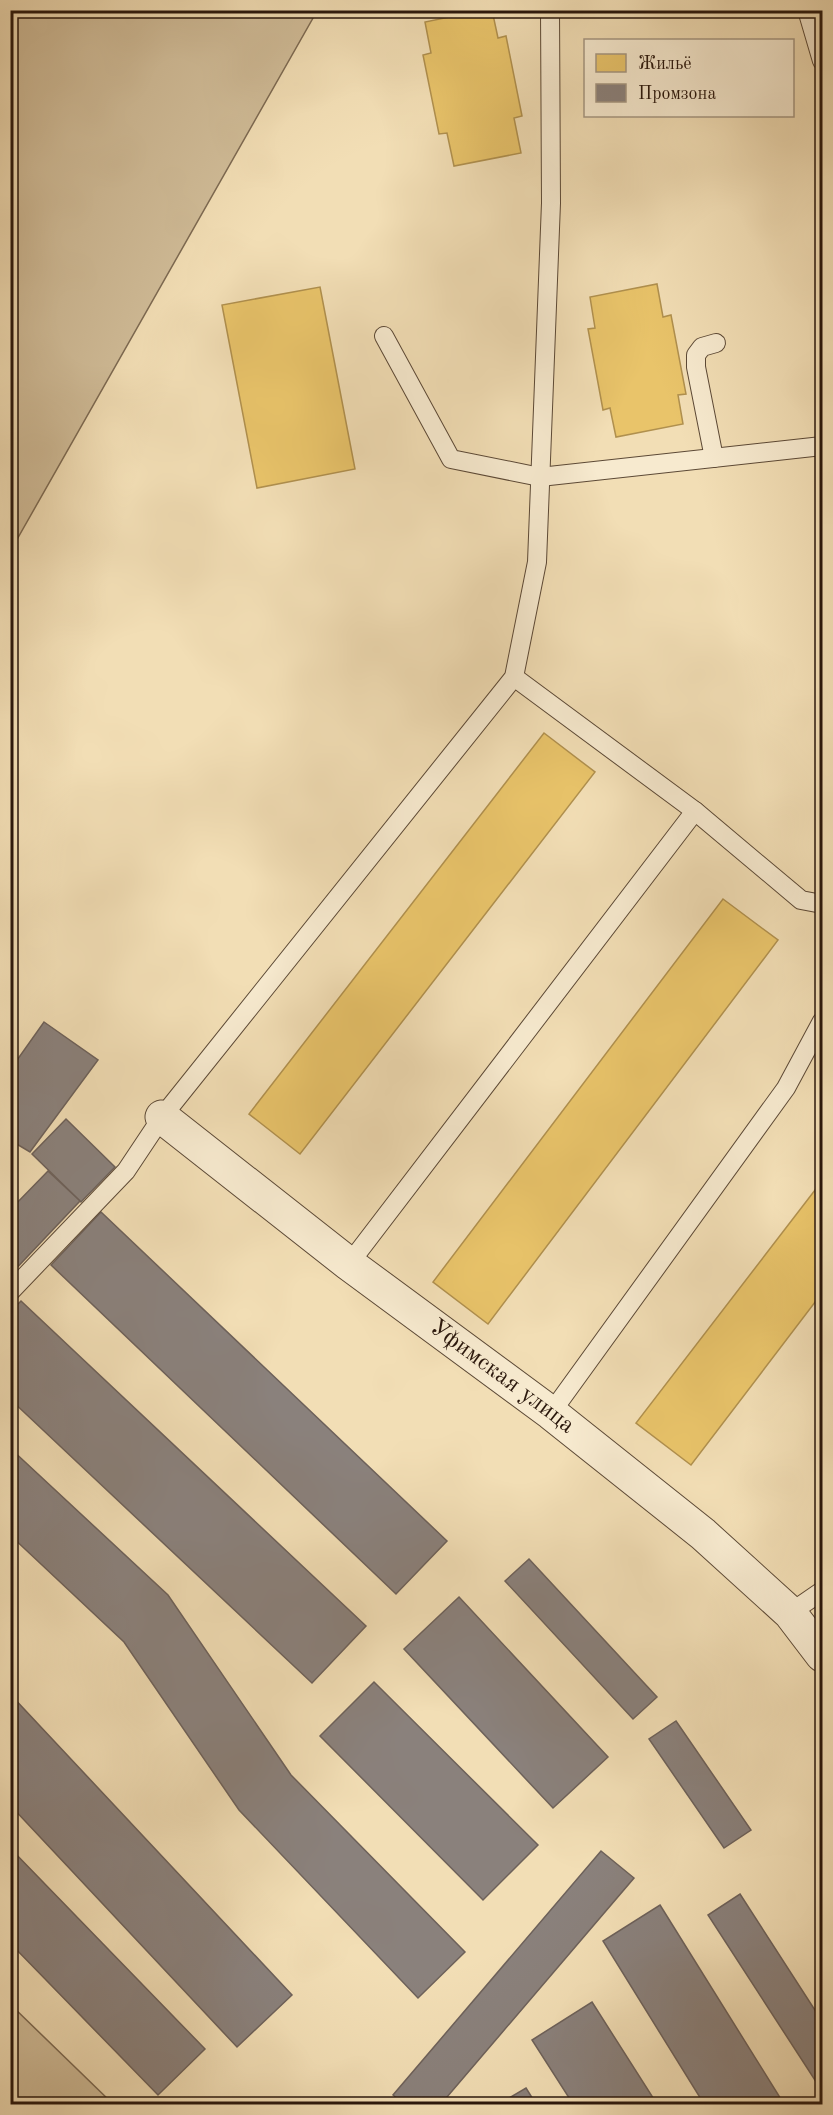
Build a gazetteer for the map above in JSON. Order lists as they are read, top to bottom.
{
  "streets": {
    "street": ["Уфимская улица"]
  },
  "legend": ["Жильё", "Промзона"]
}
